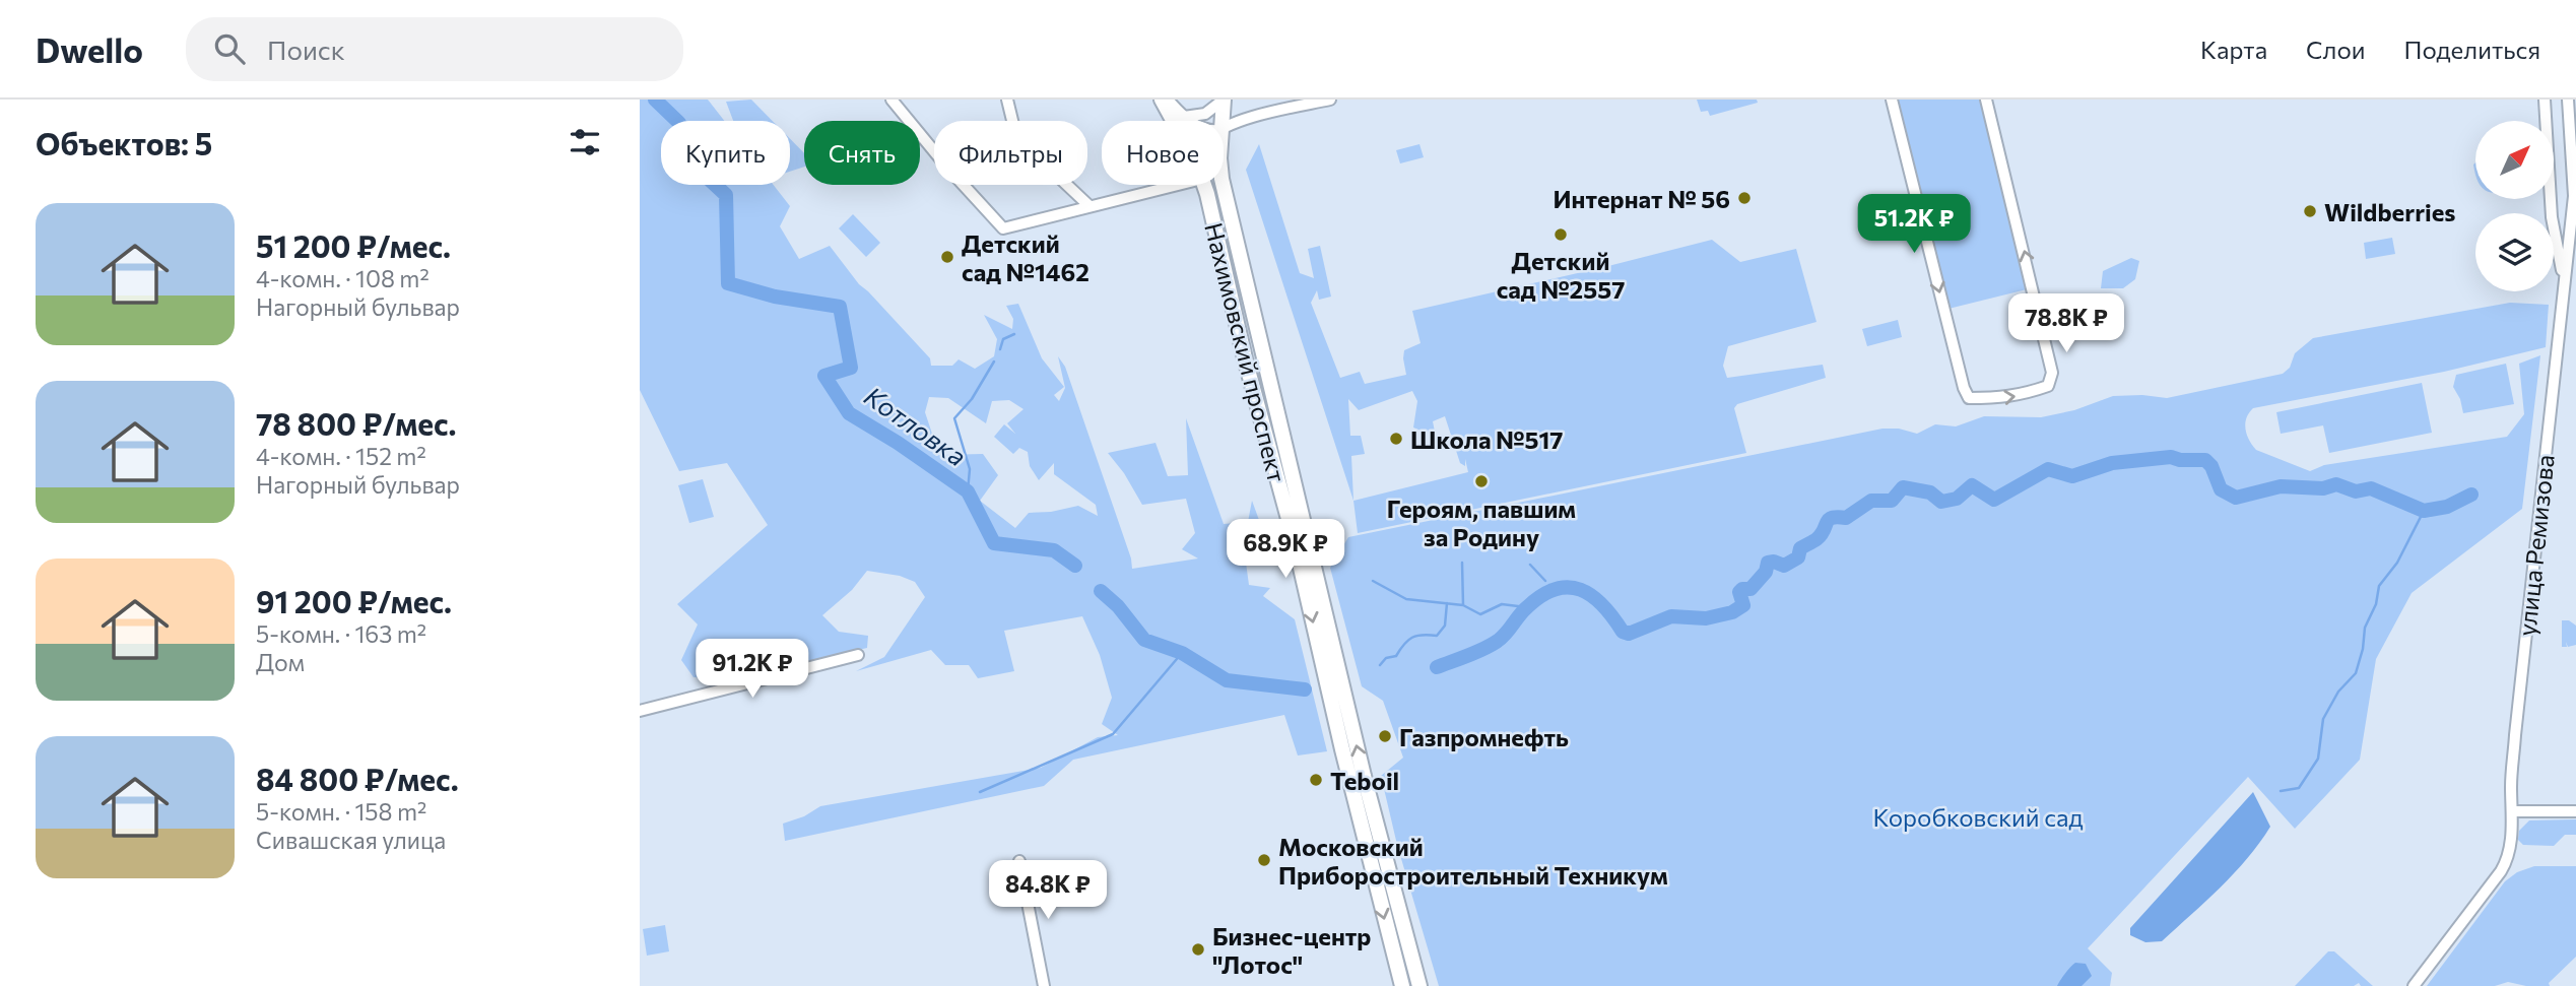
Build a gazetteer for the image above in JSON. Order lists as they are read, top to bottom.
{
  "streets": {
    "main road": ["Нахимовский проспект"],
    "street": ["улица Ремизова"]
  },
  "water": ["Котловка"],
  "parks": ["Коробковский сад"],
  "places": [
    "Интернат № 56",
    "Wildberries",
    "Детский сад №2557",
    "Детский сад №1462",
    "Школа №517",
    "Героям, павшим за Родину",
    "Газпромнефть",
    "Teboil",
    "Московский Приборостроительный Техникум",
    "Бизнес-центр \"Лотос\""
  ],
  "north": "top right",
  "page": {
    "header": "Dwello",
    "search": "Поиск",
    "nav": ["Карта", "Слои", "Поделиться"],
    "heading": "Объектов: 5",
    "chip": [
      "Купить",
      "Снять",
      "Фильтры",
      "Новое"
    ],
    "list": [
      {
        "name": "51 200 ₽/мес.",
        "note": "4-комн. · 108 m² · Нагорный бульвар"
      },
      {
        "name": "78 800 ₽/мес.",
        "note": "4-комн. · 152 m² · Нагорный бульвар"
      },
      {
        "name": "91 200 ₽/мес.",
        "note": "5-комн. · 163 m² · Дом"
      },
      {
        "name": "84 800 ₽/мес.",
        "note": "5-комн. · 158 m² · Сивашская улица"
      }
    ],
    "price": [
      "51.2K ₽",
      "78.8K ₽",
      "68.9K ₽",
      "91.2K ₽",
      "84.8K ₽"
    ]
  }
}
